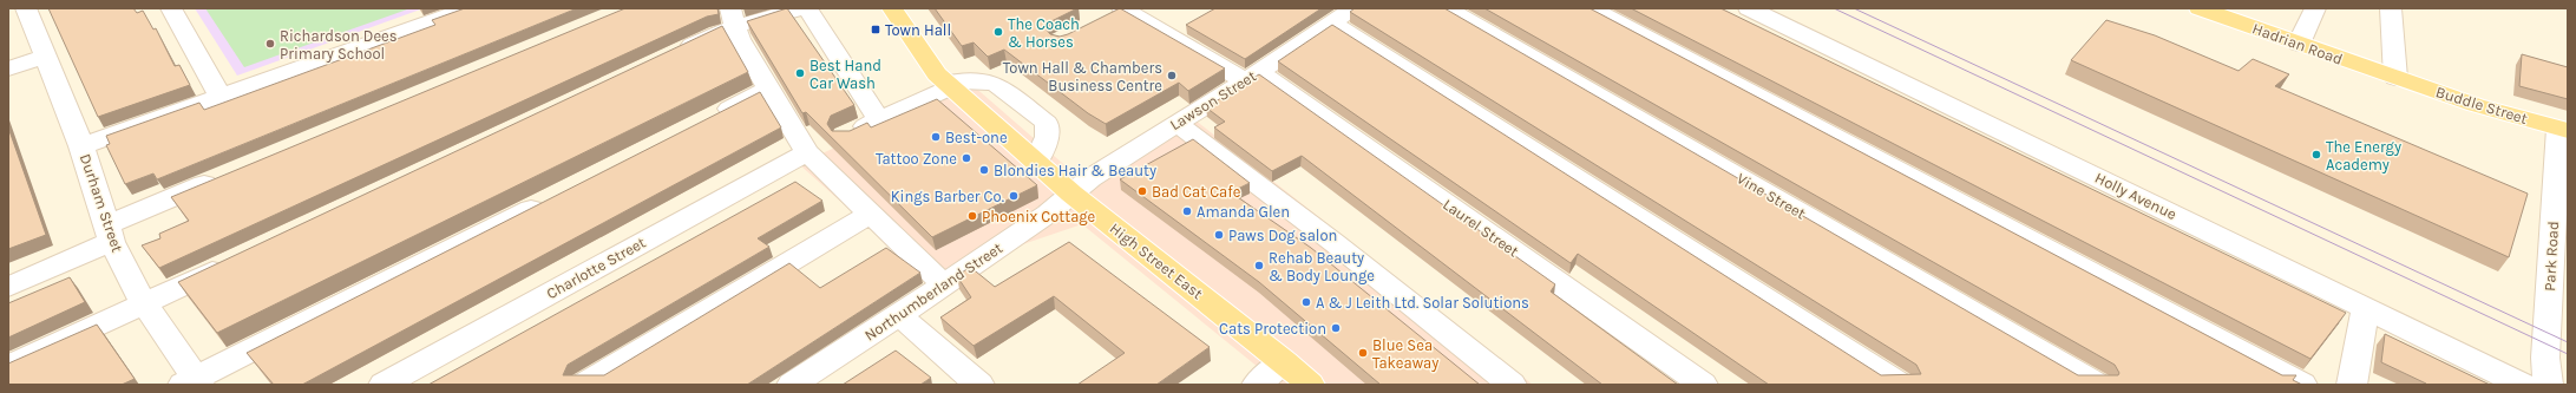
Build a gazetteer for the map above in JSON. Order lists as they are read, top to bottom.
{
  "streets": {
    "main road": ["Hadrian Road", "Buddle Street", "High Street East"],
    "street": [
      "Lawson Street",
      "Vine Street",
      "Holly Avenue",
      "Durham Street",
      "Laurel Street",
      "Park Road",
      "Charlotte Street",
      "Northumberland Street"
    ]
  },
  "crossings": [
    ["Hadrian Road", "Buddle Street"],
    ["Lawson Street", "Laurel Street"],
    ["Lawson Street", "High Street East"],
    ["Lawson Street", "Northumberland Street"],
    ["Buddle Street", "Park Road"],
    ["High Street East", "Northumberland Street"]
  ],
  "places": {
    "transit": ["Town Hall"],
    "other": [
      "The Coach & Horses",
      "Richardson Dees Primary School",
      "Best Hand Car Wash",
      "Town Hall & Chambers Business Centre",
      "Best-one",
      "The Energy Academy",
      "Tattoo Zone",
      "Blondies Hair & Beauty",
      "Bad Cat Cafe",
      "Kings Barber Co.",
      "Amanda Glen",
      "Phoenix Cottage",
      "Paws Dog salon",
      "Rehab Beauty & Body Lounge",
      "A & J Leith Ltd. Solar Solutions",
      "Cats Protection",
      "Blue Sea Takeaway"
    ]
  }
}
